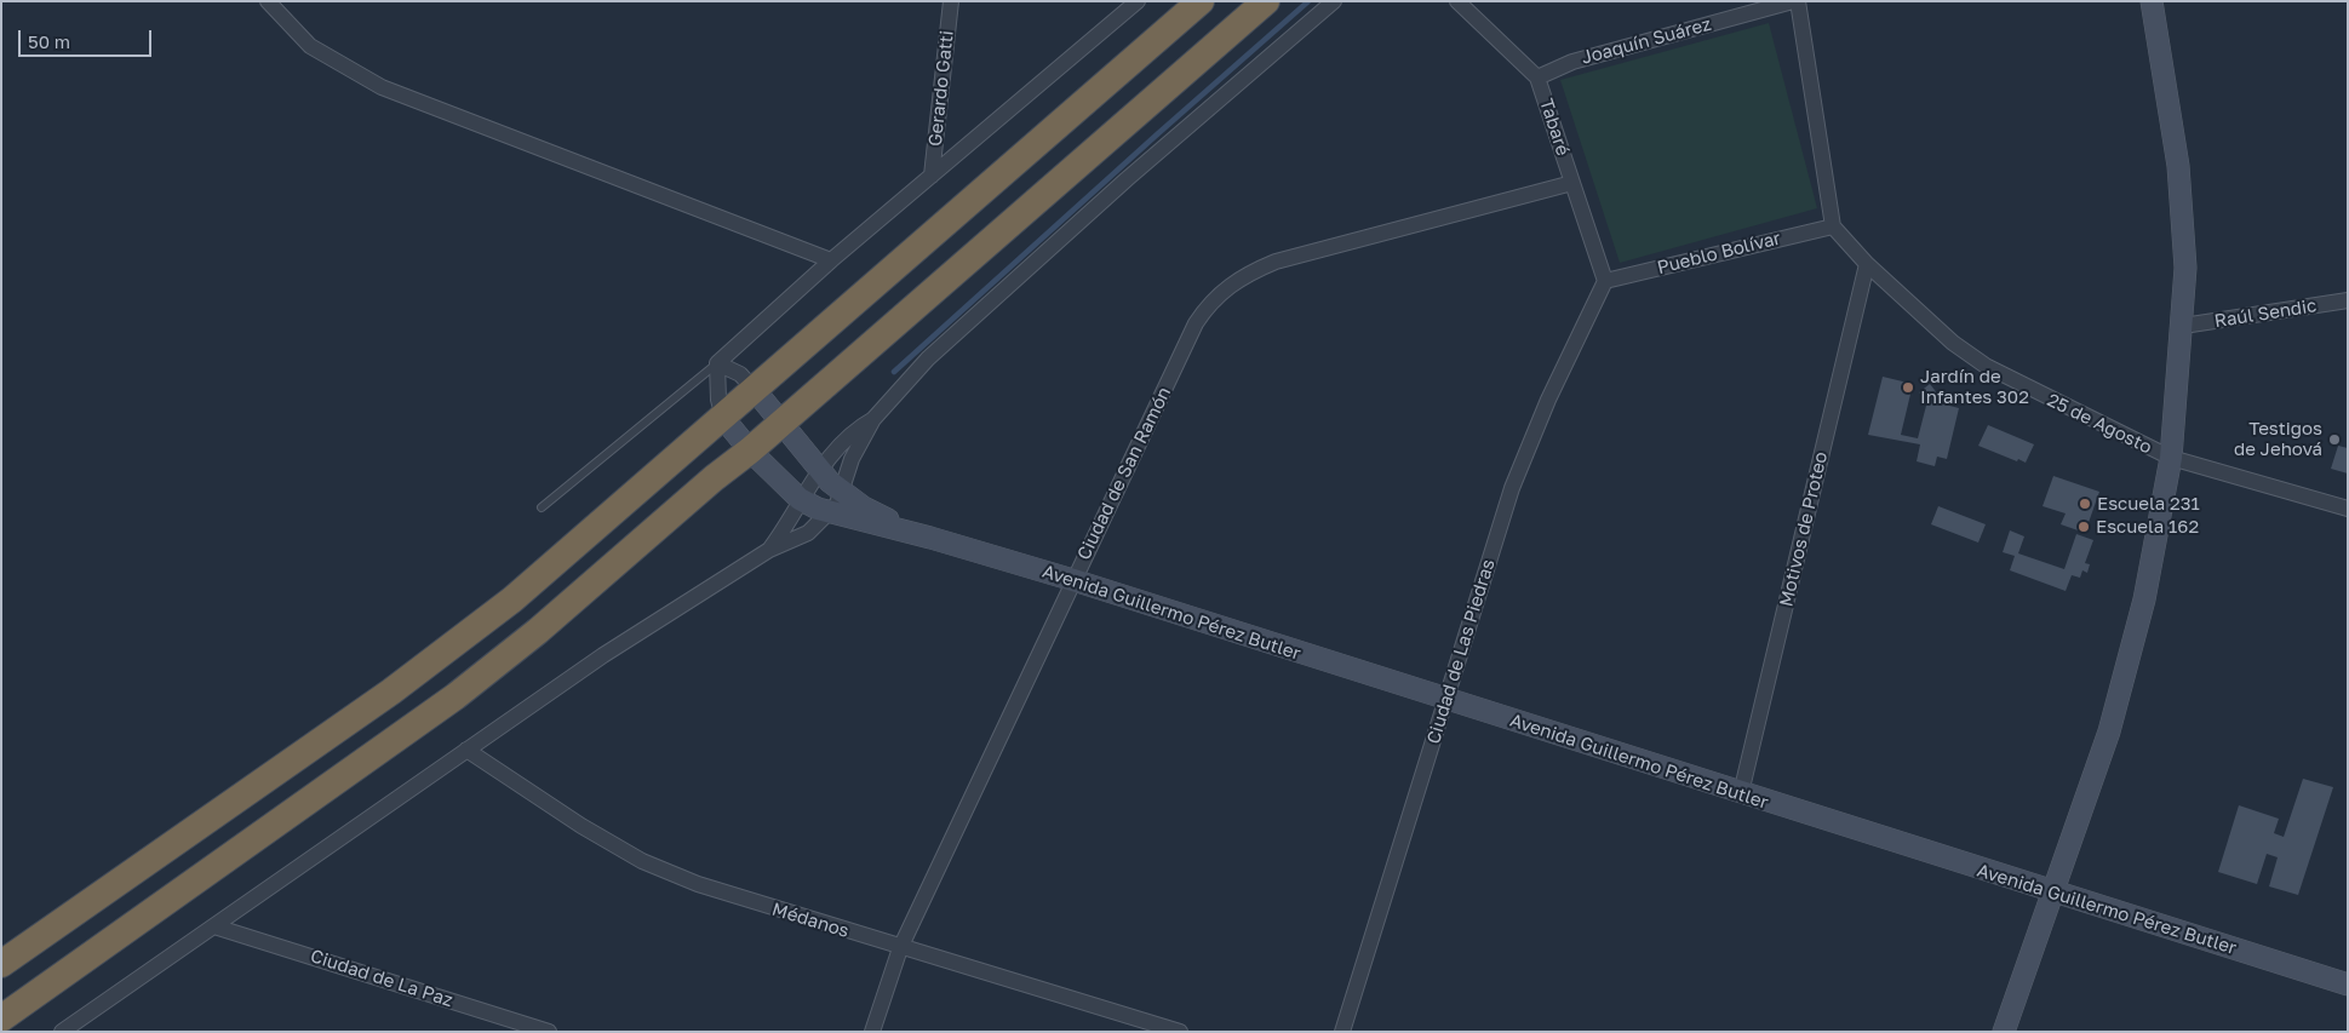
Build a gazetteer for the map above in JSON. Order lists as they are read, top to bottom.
{
  "streets": {
    "street": [
      "Joaquín Suárez",
      "Gerardo Gatti",
      "Tabaré",
      "Pueblo Bolívar",
      "Raúl Sendic",
      "25 de Agosto",
      "Ciudad de San Ramón",
      "Motivos de Proteo",
      "Avenida Guillermo Pérez Butler",
      "Ciudad de Las Piedras",
      "Médanos",
      "Ciudad de La Paz"
    ]
  },
  "crossings": [
    ["Joaquín Suárez", "Tabaré"],
    ["Tabaré", "Pueblo Bolívar"],
    ["Tabaré", "Ciudad de San Ramón"],
    ["Tabaré", "Ciudad de Las Piedras"],
    ["Pueblo Bolívar", "25 de Agosto"],
    ["Pueblo Bolívar", "Ciudad de Las Piedras"],
    ["25 de Agosto", "Motivos de Proteo"],
    ["Ciudad de San Ramón", "Avenida Guillermo Pérez Butler"],
    ["Ciudad de San Ramón", "Médanos"],
    ["Motivos de Proteo", "Avenida Guillermo Pérez Butler"],
    ["Avenida Guillermo Pérez Butler", "Ciudad de Las Piedras"]
  ],
  "places": [
    "Jardín de Infantes 302",
    "Testigos de Jehová",
    "Escuela 231",
    "Escuela 162"
  ],
  "scale_bar": "50 m"
}
